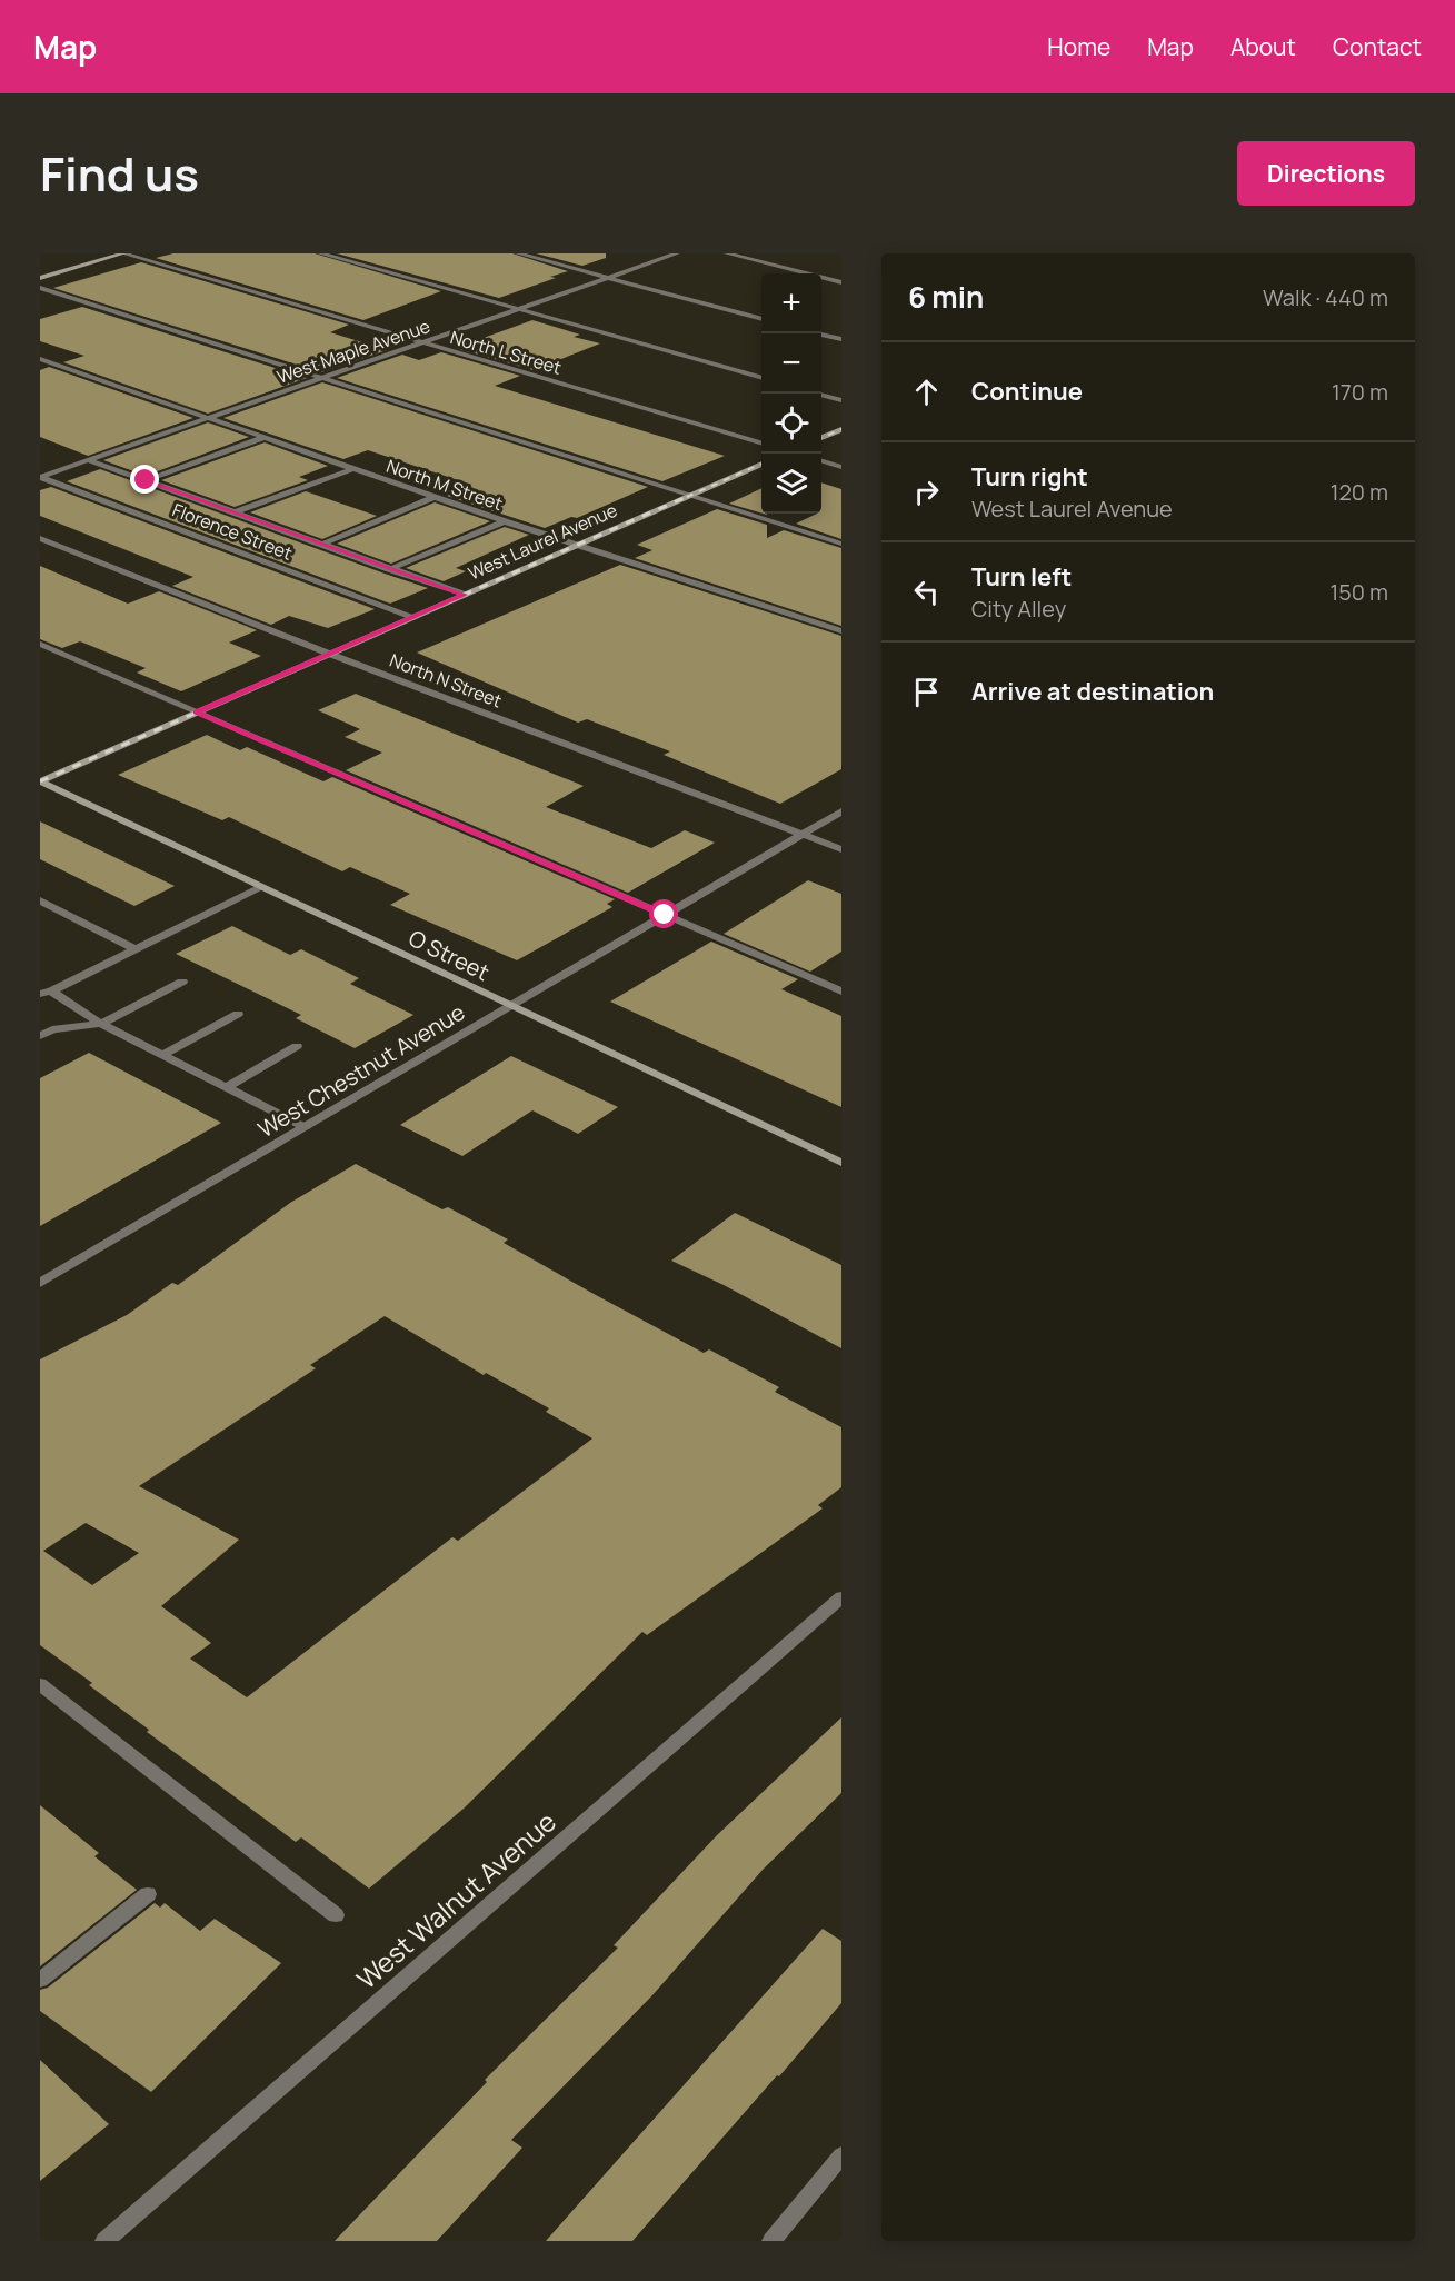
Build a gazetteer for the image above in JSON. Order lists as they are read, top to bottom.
{
  "streets": {
    "street": [
      "West Maple Avenue",
      "North L Street",
      "North M Street",
      "Florence Street",
      "West Laurel Avenue",
      "North N Street",
      "O Street",
      "West Chestnut Avenue",
      "West Walnut Avenue"
    ]
  },
  "crossings": [
    ["West Maple Avenue", "North L Street"],
    ["West Maple Avenue", "North M Street"],
    ["West Maple Avenue", "Florence Street"],
    ["North M Street", "West Laurel Avenue"],
    ["Florence Street", "West Laurel Avenue"],
    ["West Laurel Avenue", "North N Street"],
    ["West Laurel Avenue", "O Street"],
    ["North N Street", "West Chestnut Avenue"],
    ["O Street", "West Chestnut Avenue"]
  ],
  "page": {
    "header": "Map",
    "nav": [
      "Home",
      "Map",
      "About",
      "Contact"
    ],
    "title": "Find us",
    "buttons": "Directions",
    "heading": ["6 min", "Walk · 440 m"],
    "map_buttons": ["+", "−"],
    "list": [
      ["Continue", "170 m"],
      ["Turn right", "West Laurel Avenue", "120 m"],
      ["Turn left", "City Alley", "150 m"],
      "Arrive at destination"
    ]
  }
}
